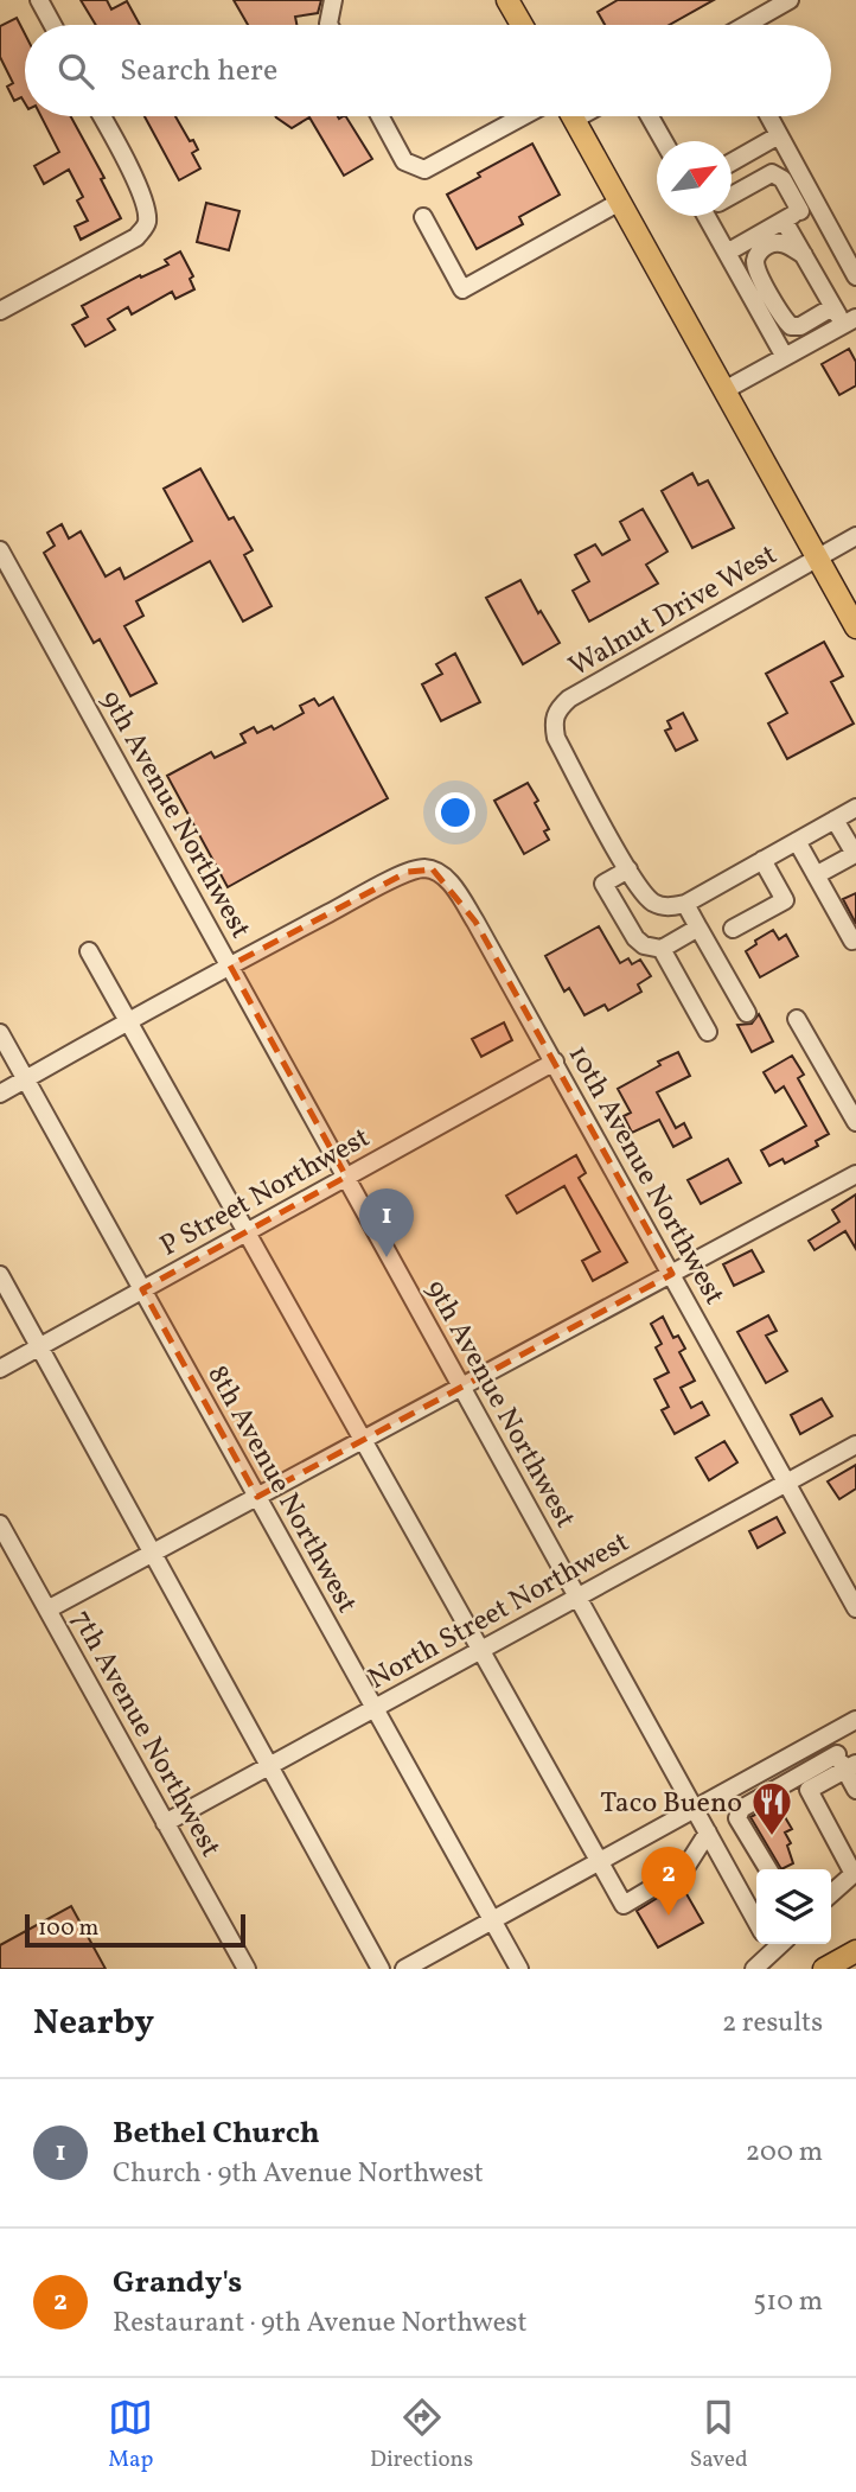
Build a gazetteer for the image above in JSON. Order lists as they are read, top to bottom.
{
  "streets": {
    "street": [
      "Walnut Drive West",
      "9th Avenue Northwest",
      "10th Avenue Northwest",
      "P Street Northwest",
      "8th Avenue Northwest",
      "North Street Northwest",
      "7th Avenue Northwest"
    ]
  },
  "crossings": [
    ["9th Avenue Northwest", "10th Avenue Northwest"],
    ["9th Avenue Northwest", "P Street Northwest"],
    ["9th Avenue Northwest", "North Street Northwest"],
    ["10th Avenue Northwest", "P Street Northwest"],
    ["10th Avenue Northwest", "North Street Northwest"],
    ["P Street Northwest", "8th Avenue Northwest"],
    ["8th Avenue Northwest", "North Street Northwest"],
    ["North Street Northwest", "7th Avenue Northwest"]
  ],
  "places": {
    "restaurant": ["Taco Bueno"]
  },
  "scale_bar": "100 m",
  "north": "top right",
  "page": {
    "search": "Search here",
    "pins": ["1", "2"],
    "scale": "100 m",
    "heading": ["Nearby", "2 results"],
    "list": [
      {
        "mark": "1",
        "name": "Bethel Church",
        "note": "Church · 9th Avenue Northwest",
        "value": "200 m"
      },
      {
        "mark": "2",
        "name": "Grandy's",
        "note": "Restaurant · 9th Avenue Northwest",
        "value": "510 m"
      }
    ],
    "nav": ["Map", "Directions", "Saved"]
  }
}
